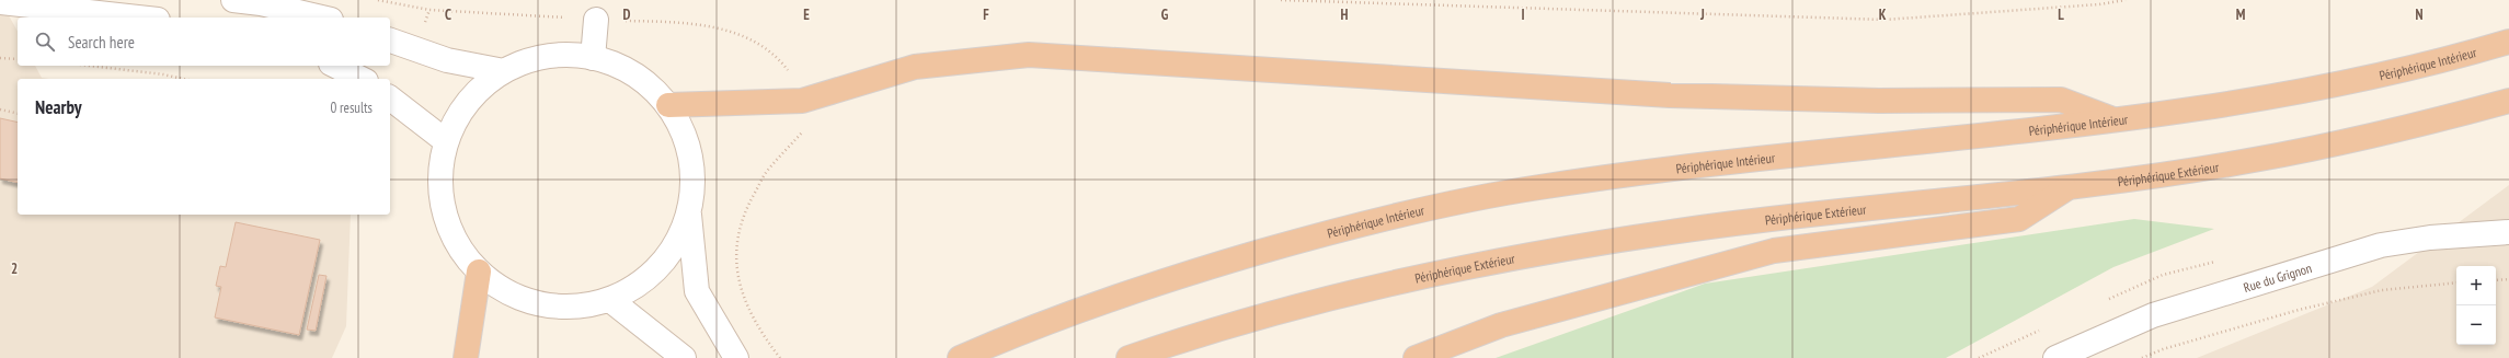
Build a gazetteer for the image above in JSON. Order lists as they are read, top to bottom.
{
  "streets": {
    "highway": ["Périphérique Intérieur", "Périphérique Extérieur"],
    "main road": ["Rue du Grignon"]
  },
  "page": {
    "search": "Search here",
    "heading": ["Nearby", "0 results"],
    "map_buttons": ["+", "−"]
  },
  "grid": {
    "columns": [
      "C",
      "D",
      "E",
      "F",
      "G",
      "H",
      "I",
      "J",
      "K",
      "L",
      "M",
      "N"
    ],
    "rows": ["2"]
  }
}
